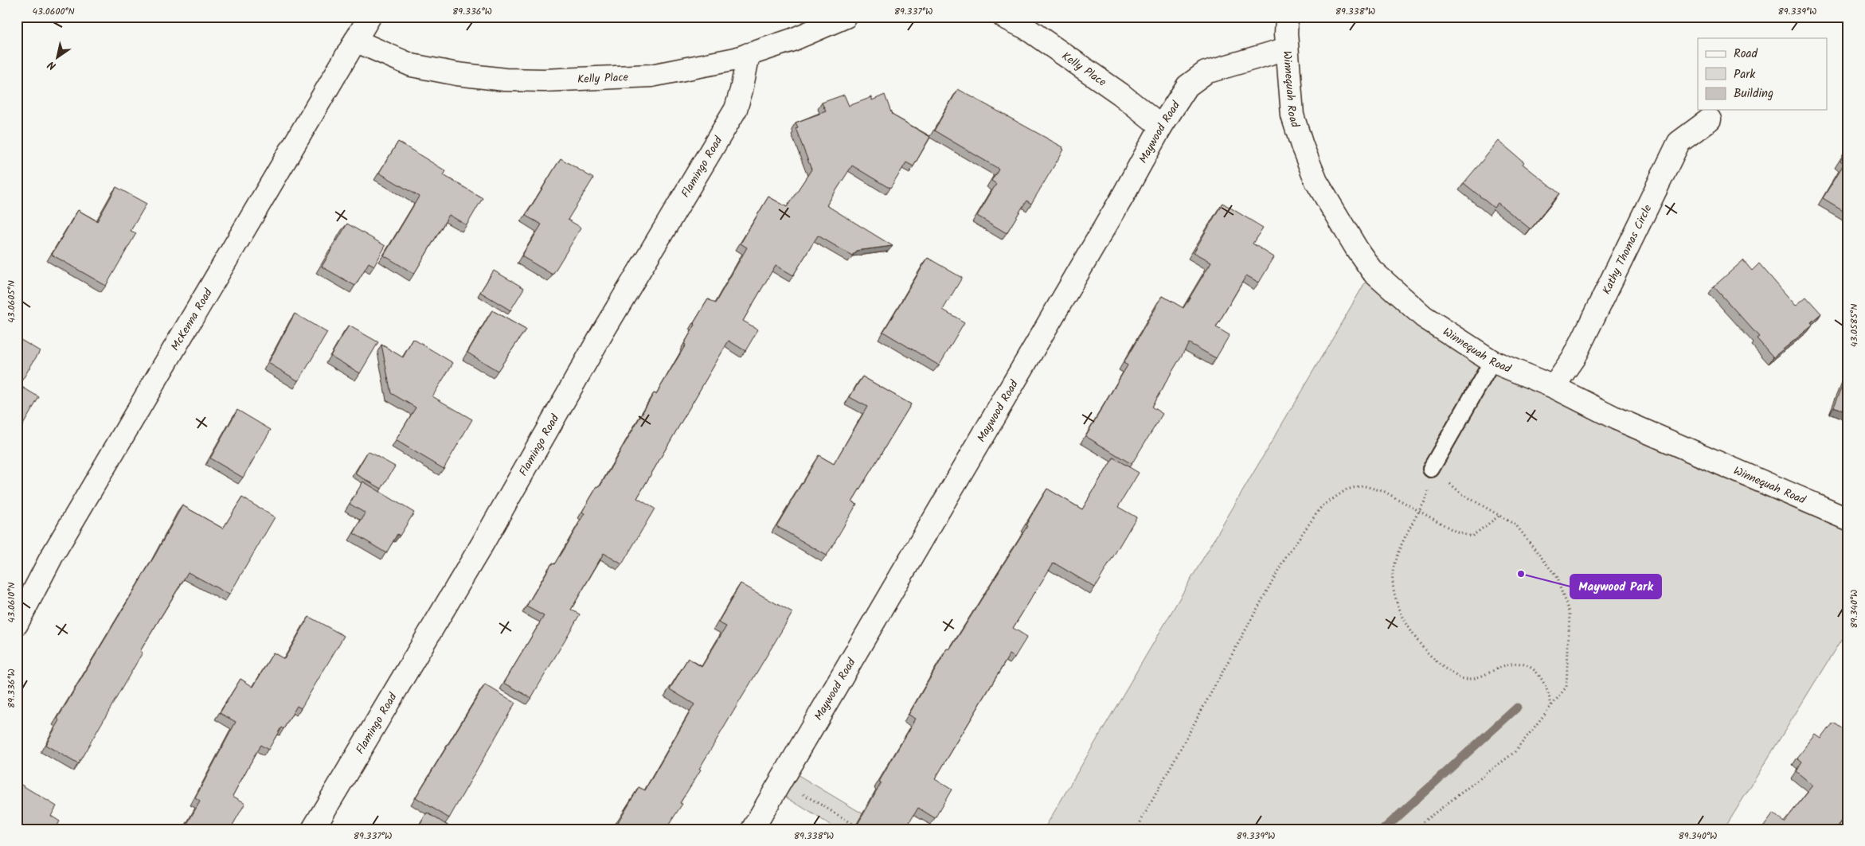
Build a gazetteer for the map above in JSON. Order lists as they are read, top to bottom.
{
  "streets": {
    "street": [
      "Kelly Place",
      "Winnequah Road",
      "Maywood Road",
      "Flamingo Road",
      "Kathy Thomas Circle",
      "McKenna Road"
    ]
  },
  "crossings": [
    ["Kelly Place", "Maywood Road"],
    ["Kelly Place", "Flamingo Road"],
    ["Kelly Place", "McKenna Road"],
    ["Winnequah Road", "Maywood Road"],
    ["Winnequah Road", "Kathy Thomas Circle"]
  ],
  "places": ["Maywood Park"],
  "legend": ["Road", "Park", "Building"],
  "north": "bottom left",
  "coordinates": [
    "43.0600°N",
    "89.336°W",
    "89.337°W",
    "89.338°W",
    "89.339°W",
    "43.0605°N",
    "43.0585°N",
    "43.0610°N",
    "89.340°W"
  ]
}
